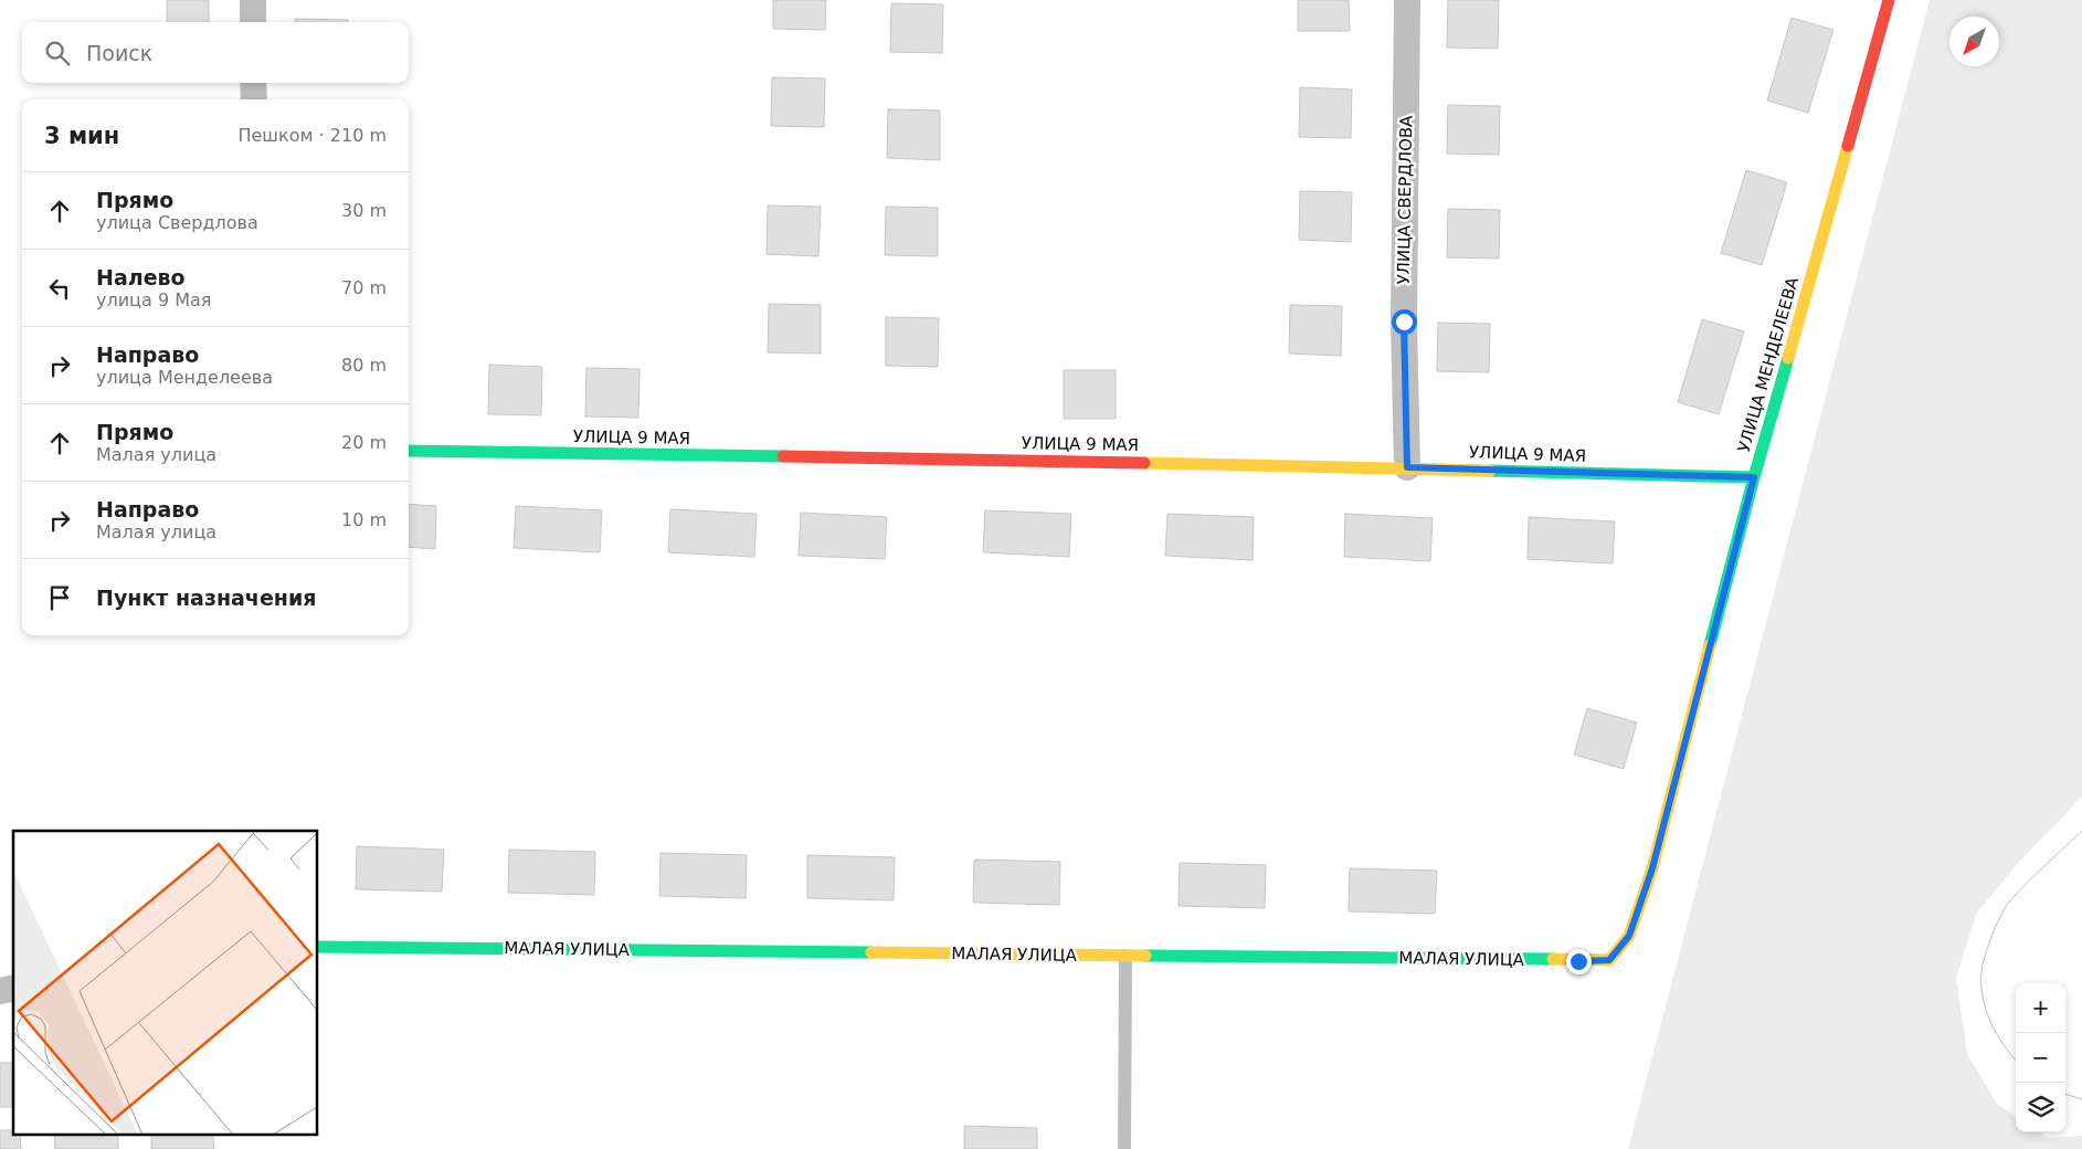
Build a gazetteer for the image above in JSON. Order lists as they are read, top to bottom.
{
  "streets": {
    "street": [
      "УЛИЦА СВЕРДЛОВА",
      "УЛИЦА МЕНДЕЛЕЕВА",
      "УЛИЦА 9 МАЯ",
      "МАЛАЯ УЛИЦА"
    ]
  },
  "crossings": [
    ["УЛИЦА СВЕРДЛОВА", "УЛИЦА 9 МАЯ"],
    ["УЛИЦА МЕНДЕЛЕЕВА", "УЛИЦА 9 МАЯ"],
    ["УЛИЦА МЕНДЕЛЕЕВА", "МАЛАЯ УЛИЦА"]
  ],
  "north": "bottom left",
  "page": {
    "search": "Поиск",
    "heading": ["3 мин", "Пешком · 210 m"],
    "list": [
      ["Прямо", "улица Свердлова", "30 m"],
      ["Налево", "улица 9 Мая", "70 m"],
      ["Направо", "улица Менделеева", "80 m"],
      ["Прямо", "Малая улица", "20 m"],
      ["Направо", "Малая улица", "10 m"],
      "Пункт назначения"
    ],
    "map_buttons": ["+", "−"]
  }
}
